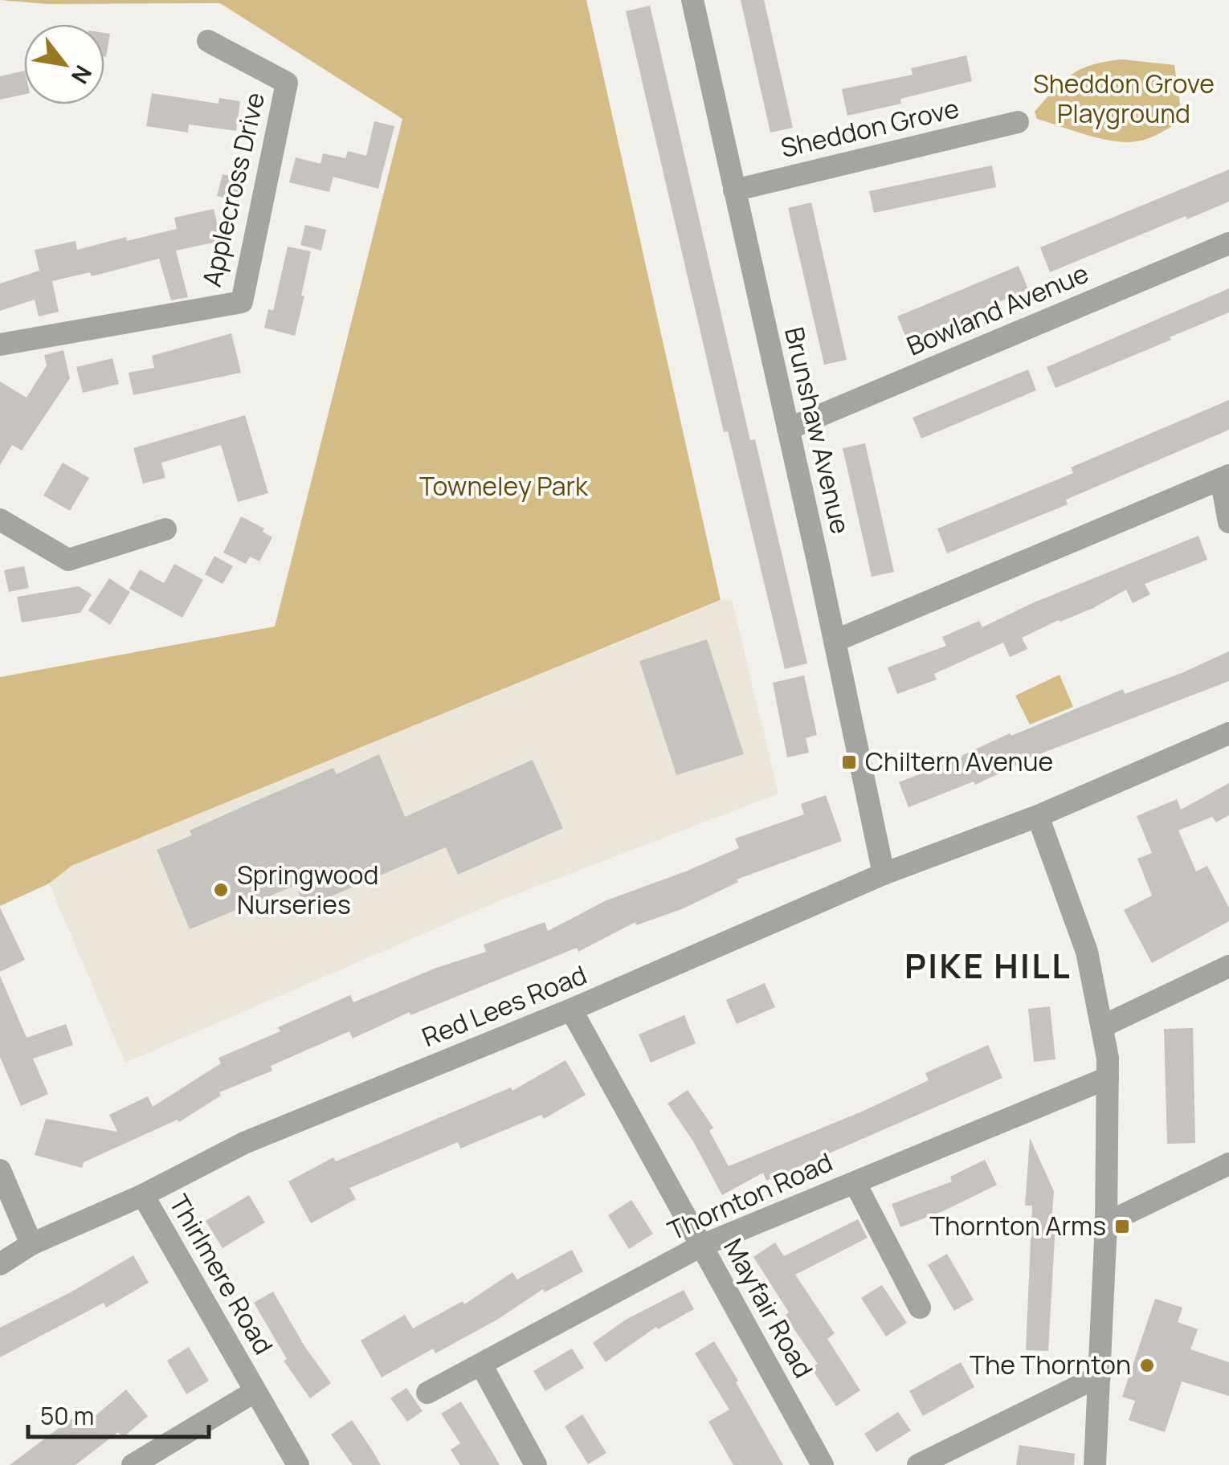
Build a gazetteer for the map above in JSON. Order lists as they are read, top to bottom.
{
  "streets": {
    "street": [
      "Sheddon Grove",
      "Applecross Drive",
      "Bowland Avenue",
      "Brunshaw Avenue",
      "Red Lees Road",
      "Thornton Road",
      "Thirlmere Road",
      "Mayfair Road"
    ]
  },
  "crossings": [
    ["Sheddon Grove", "Brunshaw Avenue"],
    ["Bowland Avenue", "Brunshaw Avenue"],
    ["Brunshaw Avenue", "Red Lees Road"],
    ["Red Lees Road", "Thirlmere Road"],
    ["Red Lees Road", "Mayfair Road"],
    ["Thornton Road", "Mayfair Road"]
  ],
  "districts": ["PIKE HILL"],
  "parks": ["Sheddon Grove Playground", "Towneley Park"],
  "places": {
    "transit": ["Chiltern Avenue", "Thornton Arms"],
    "other": ["Springwood Nurseries", "The Thornton"]
  },
  "scale_bar": "50 m",
  "north": "bottom right"
}
